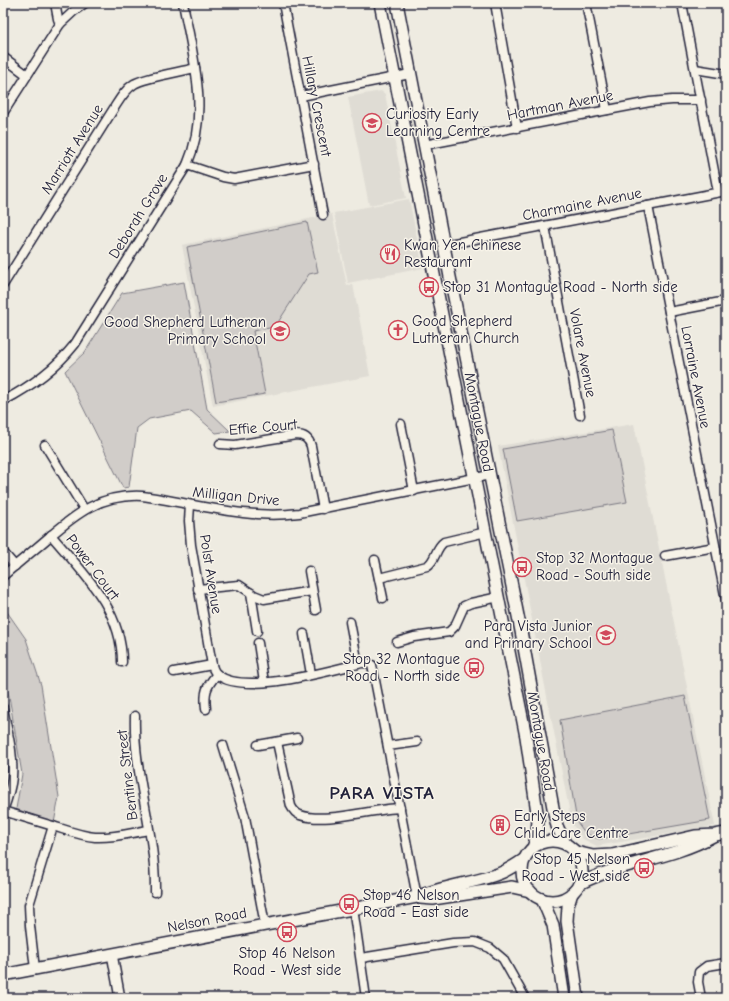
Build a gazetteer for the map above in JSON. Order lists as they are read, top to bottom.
{
  "streets": {
    "main road": ["Montague Road", "Nelson Road"],
    "street": [
      "Hartman Avenue",
      "Hillary Crescent",
      "Marriott Avenue",
      "Charmaine Avenue",
      "Deborah Grove",
      "Volare Avenue",
      "Lorraine Avenue",
      "Effie Court",
      "Milligan Drive",
      "Power Court",
      "Polst Avenue",
      "Bentine Street"
    ]
  },
  "crossings": [
    ["Hartman Avenue", "Montague Road"],
    ["Marriott Avenue", "Deborah Grove"],
    ["Charmaine Avenue", "Volare Avenue"],
    ["Charmaine Avenue", "Lorraine Avenue"],
    ["Charmaine Avenue", "Montague Road"],
    ["Montague Road", "Milligan Drive"],
    ["Montague Road", "Nelson Road"],
    ["Effie Court", "Milligan Drive"],
    ["Milligan Drive", "Power Court"],
    ["Milligan Drive", "Polst Avenue"]
  ],
  "districts": ["PARA VISTA"],
  "places": {
    "school or university": ["Curiosity Early Learning Centre", "Good Shepherd Lutheran Primary School", "Para Vista Junior and Primary School"],
    "restaurant": ["Kwan Yen Chinese Restaurant"],
    "bus stop": [
      "Stop 31 Montague Road - North side",
      "Stop 32 Montague Road - South side",
      "Stop 32 Montague Road - North side",
      "Stop 45 Nelson Road - West side",
      "Stop 46 Nelson Road - East side",
      "Stop 46 Nelson Road - West side"
    ],
    "church": ["Good Shepherd Lutheran Church"],
    "building": ["Early Steps Child Care Centre"]
  }
}
